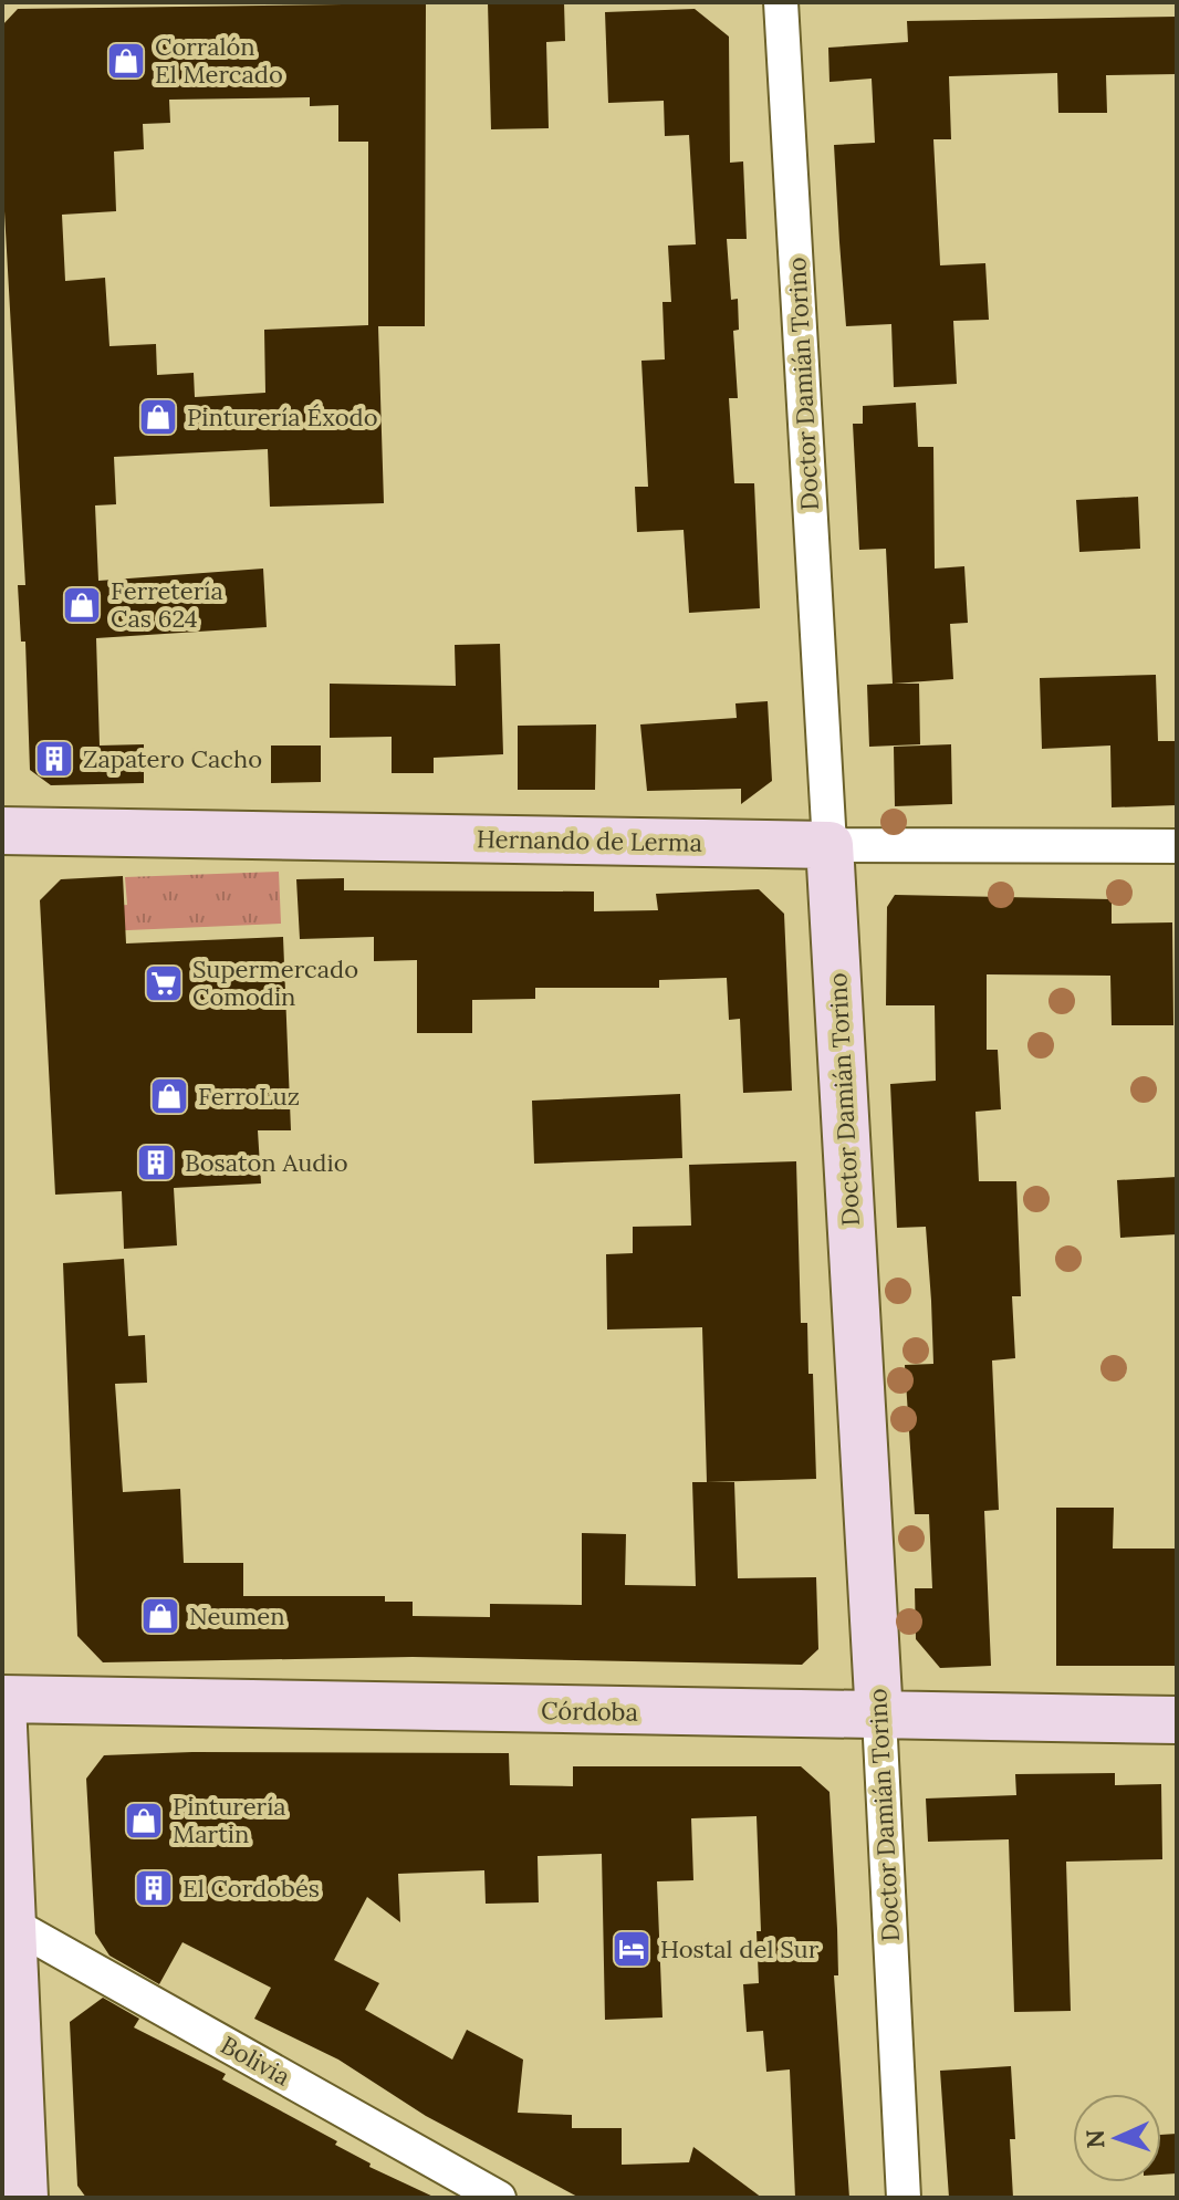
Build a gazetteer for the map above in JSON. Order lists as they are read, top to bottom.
{
  "streets": {
    "main road": ["Doctor Damián Torino", "Hernando de Lerma", "Córdoba"],
    "street": ["Bolivia"]
  },
  "crossings": [
    ["Doctor Damián Torino", "Hernando de Lerma"],
    ["Doctor Damián Torino", "Córdoba"]
  ],
  "places": {
    "shop": [
      "Corralón El Mercado",
      "Pinturería Éxodo",
      "Ferretería Cas 624",
      "FerroLuz",
      "Neumen",
      "Pinturería Martin"
    ],
    "building": ["Zapatero Cacho", "Bosaton Audio", "El Cordobés"],
    "supermarket": ["Supermercado Comodin"],
    "hotel": ["Hostal del Sur"]
  },
  "north": "left"
}
